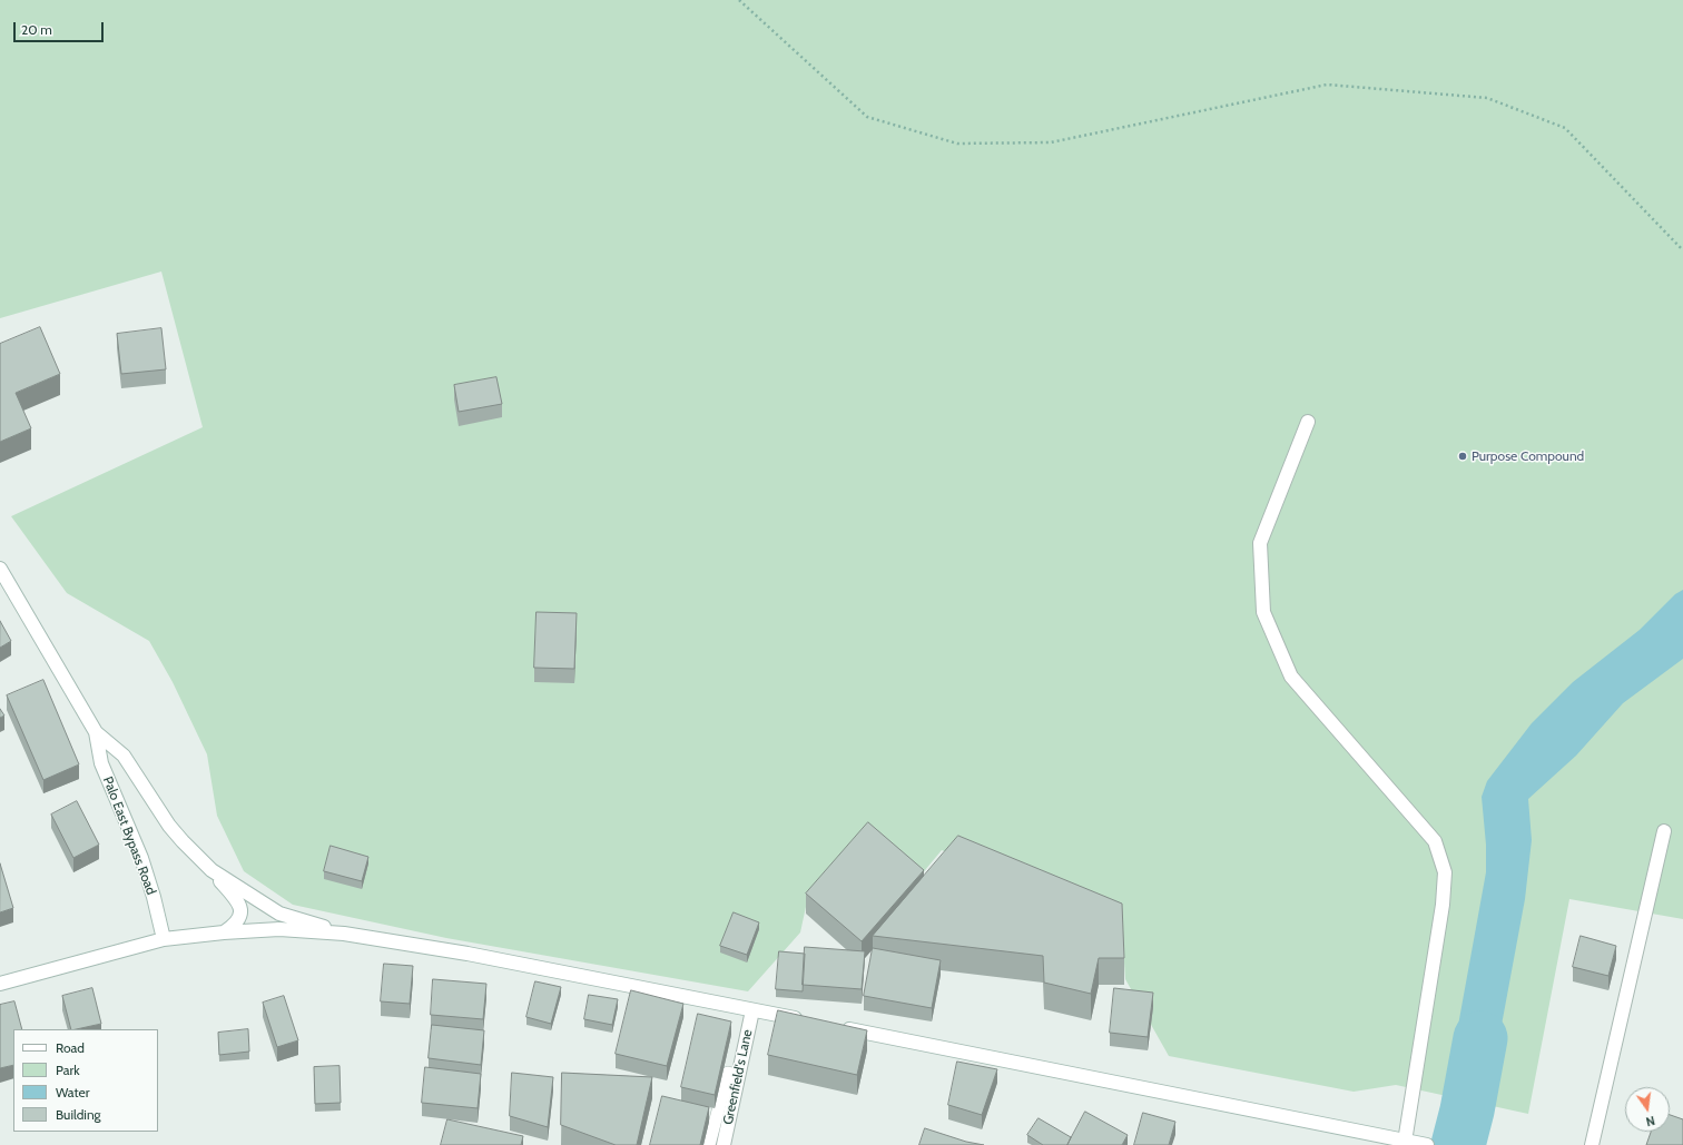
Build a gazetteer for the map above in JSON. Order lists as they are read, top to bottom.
{
  "streets": {
    "main road": ["Palo East Bypass Road", "Greenfield's Lane"]
  },
  "places": ["Purpose Compound"],
  "legend": [
    "Road",
    "Park",
    "Water",
    "Building"
  ],
  "scale_bar": "20 m",
  "north": "bottom"
}
